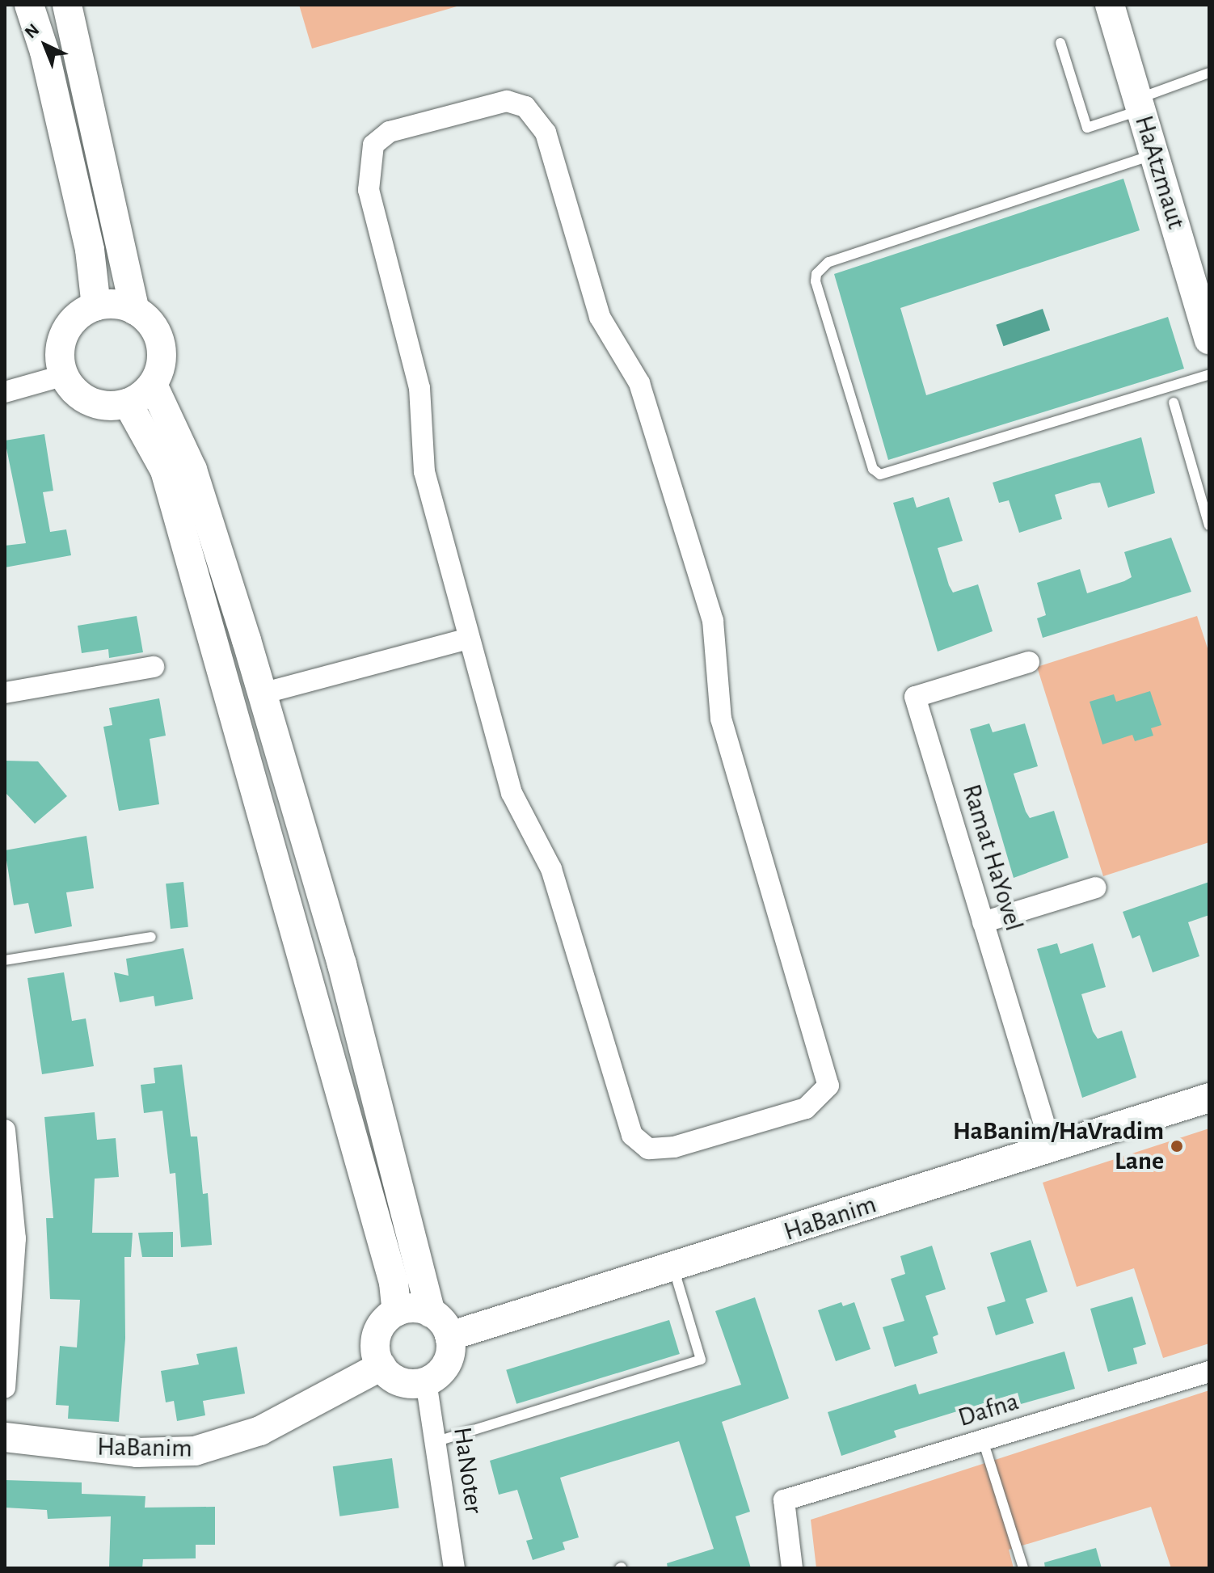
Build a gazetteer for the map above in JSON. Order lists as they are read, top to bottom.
{
  "streets": {
    "street": [
      "HaAtzmaut",
      "Ramat HaYovel",
      "HaBanim",
      "Dafna",
      "HaNoter"
    ]
  },
  "crossings": [
    ["Ramat HaYovel", "HaBanim"],
    ["HaBanim", "HaNoter"]
  ],
  "places": ["HaBanim/HaVradim Lane"],
  "north": "top left"
}
